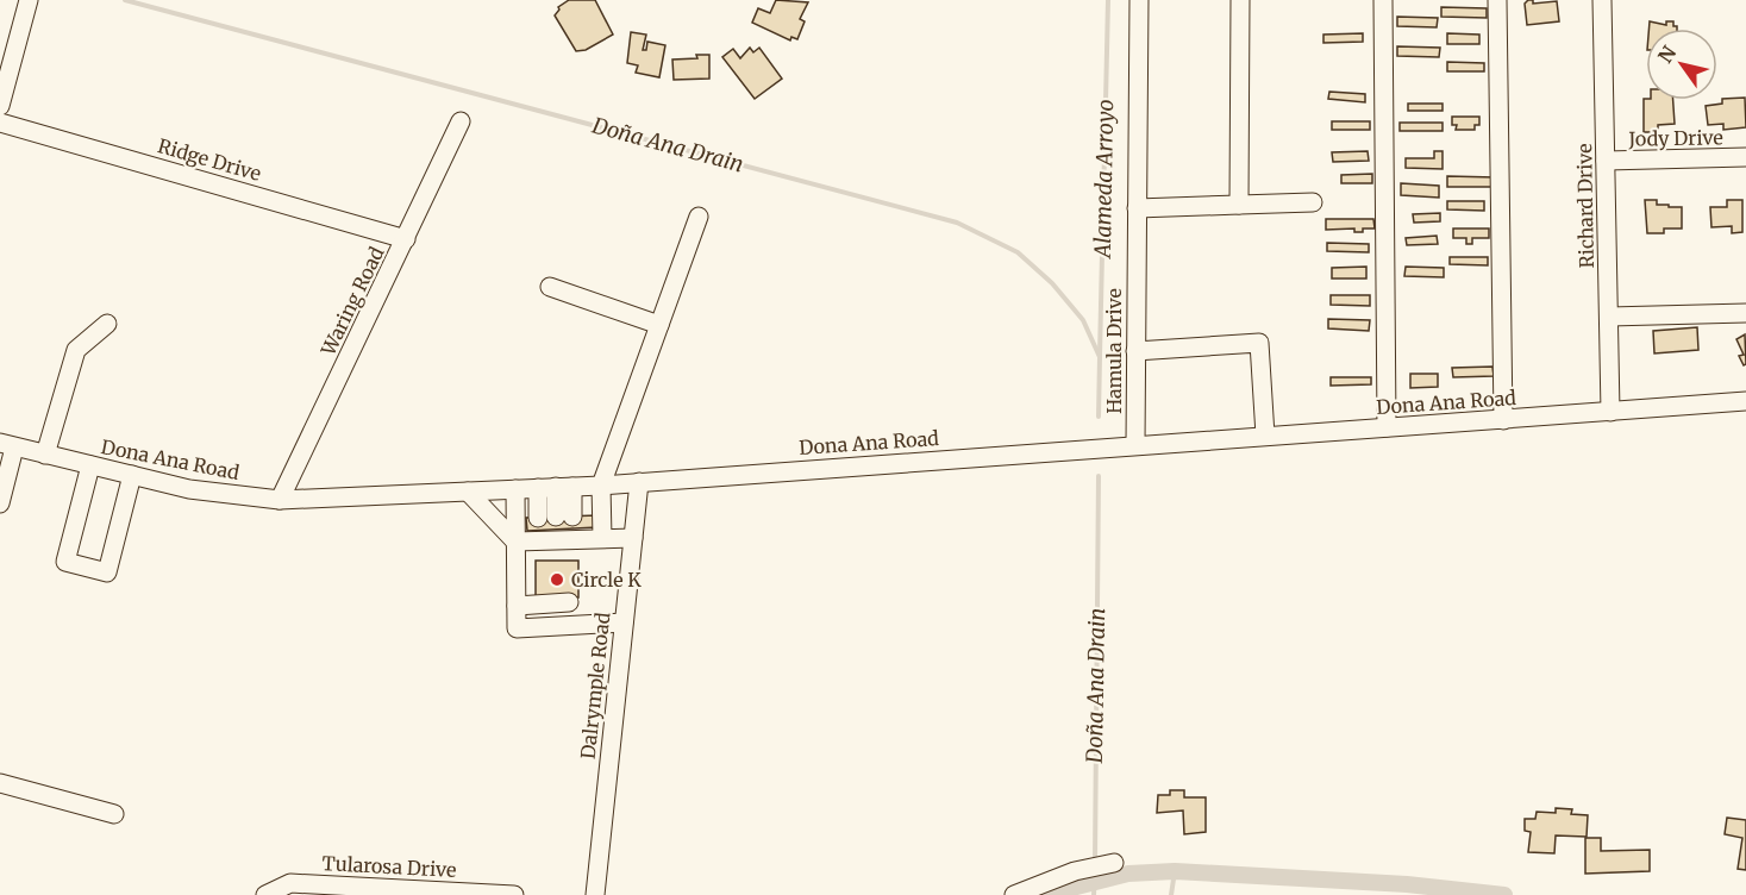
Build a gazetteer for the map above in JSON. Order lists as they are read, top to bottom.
{
  "streets": {
    "street": [
      "Jody Drive",
      "Ridge Drive",
      "Richard Drive",
      "Waring Road",
      "Hamula Drive",
      "Dona Ana Road",
      "Dalrymple Road",
      "Tularosa Drive"
    ]
  },
  "crossings": [
    ["Jody Drive", "Richard Drive"],
    ["Ridge Drive", "Waring Road"],
    ["Richard Drive", "Dona Ana Road"],
    ["Waring Road", "Dona Ana Road"],
    ["Hamula Drive", "Dona Ana Road"],
    ["Dona Ana Road", "Dalrymple Road"]
  ],
  "water": ["Doña Ana Drain", "Alameda Arroyo"],
  "places": ["Circle K"],
  "north": "top left"
}
